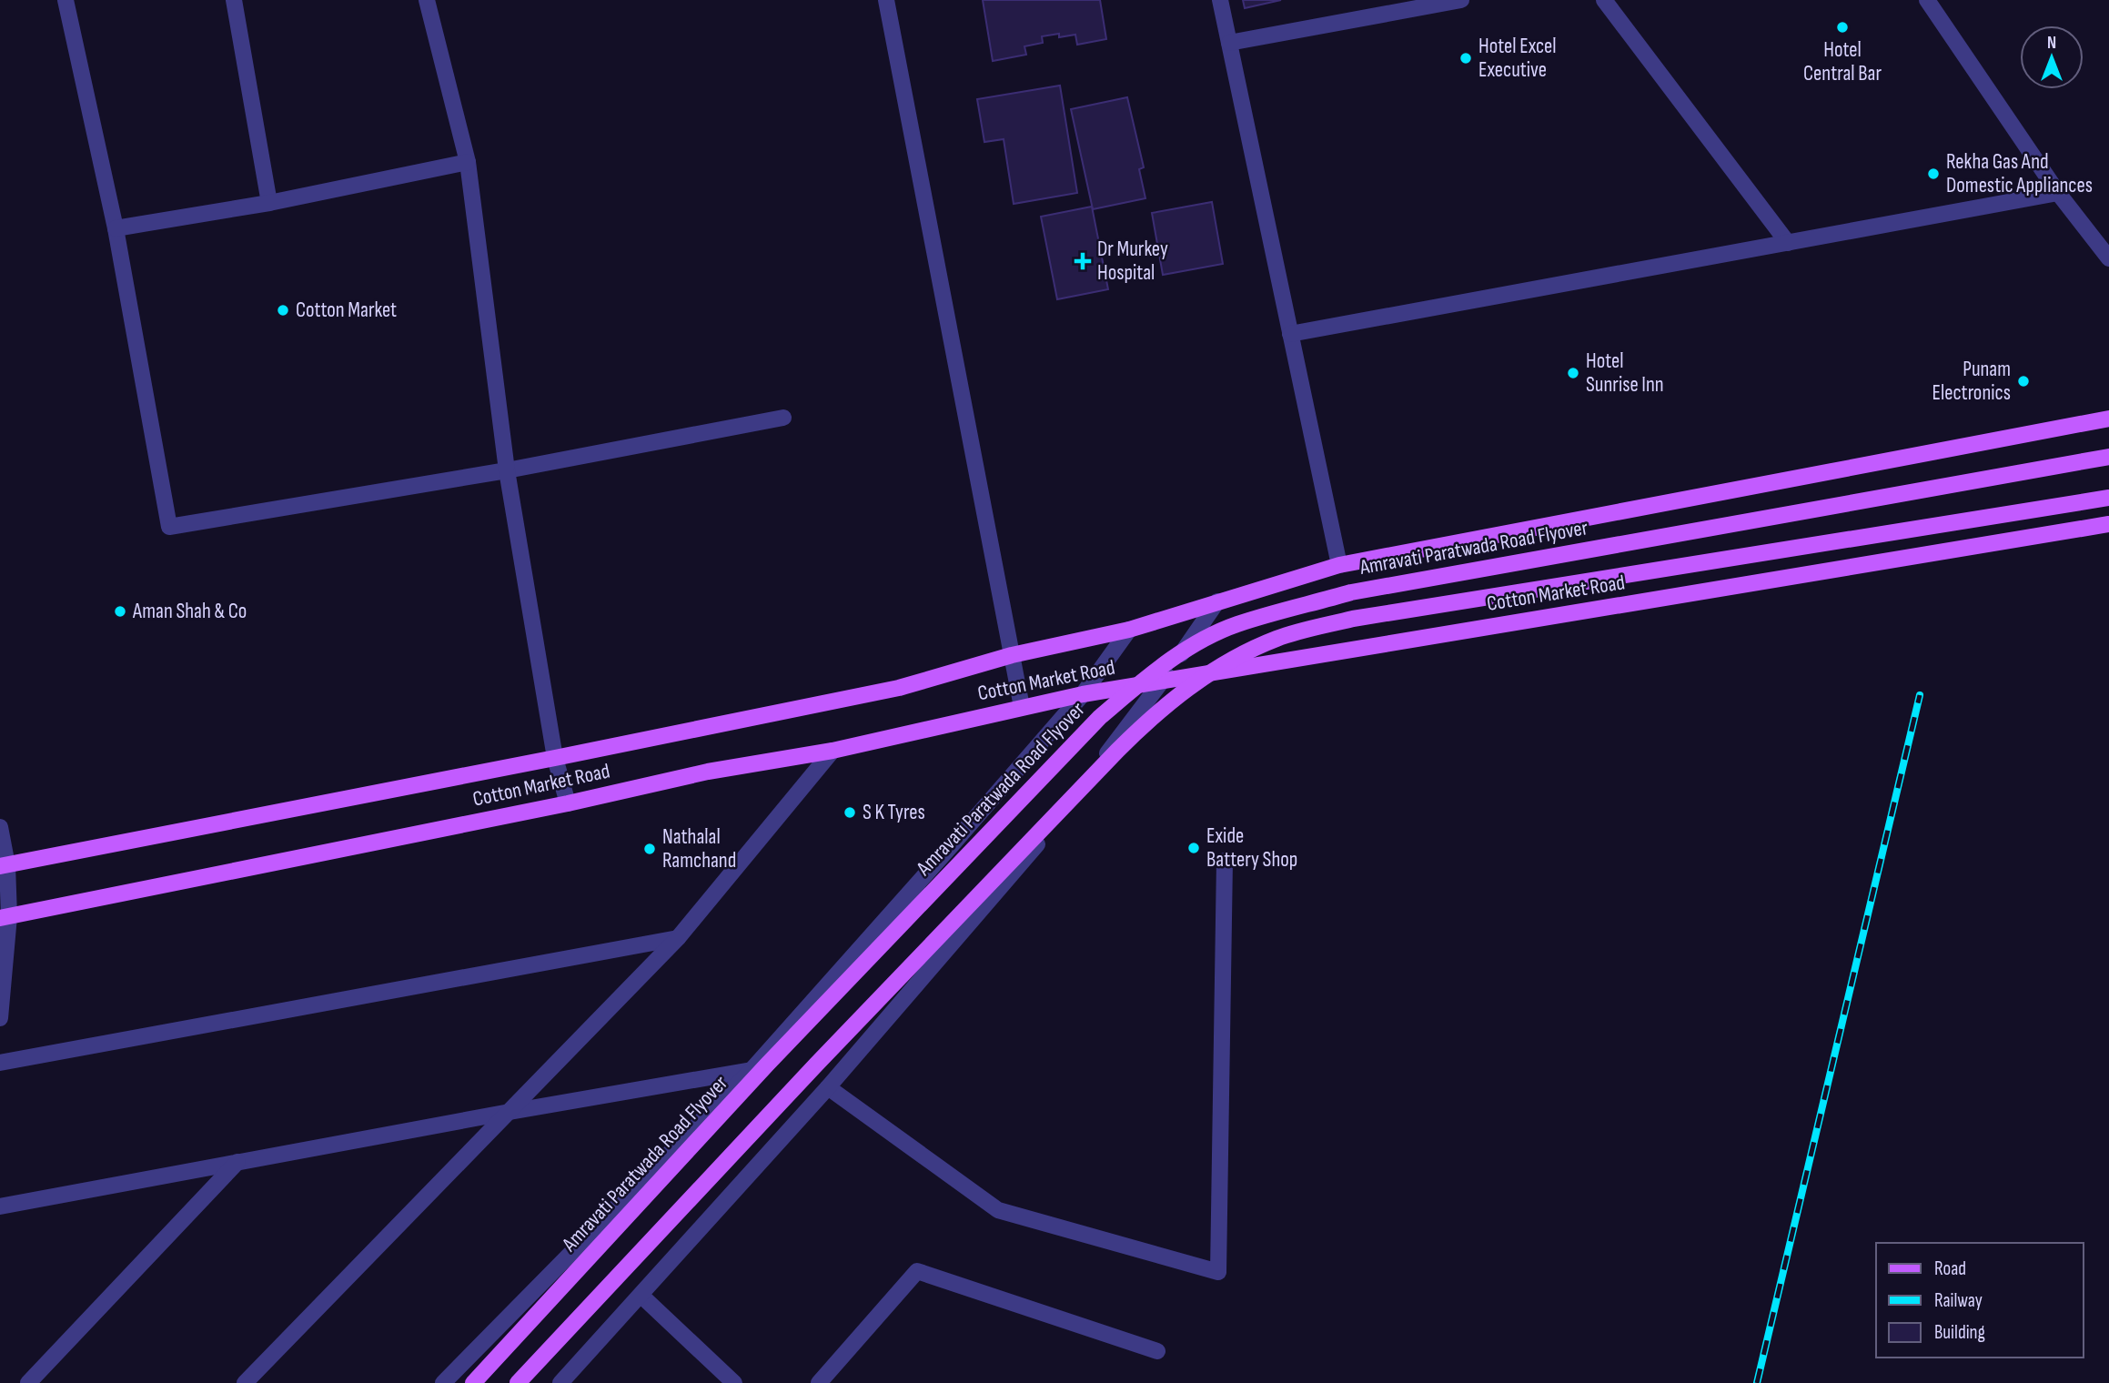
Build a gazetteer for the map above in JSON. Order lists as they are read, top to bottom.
{
  "streets": {
    "main road": ["Amravati Paratwada Road Flyover", "Cotton Market Road"]
  },
  "places": {
    "other": [
      "Hotel Central Bar",
      "Hotel Excel Executive",
      "Rekha Gas And Domestic Appliances",
      "Cotton Market",
      "Hotel Sunrise Inn",
      "Punam Electronics",
      "Aman Shah & Co",
      "S K Tyres",
      "Exide Battery Shop",
      "Nathalal Ramchand"
    ],
    "health": ["Dr Murkey Hospital"]
  },
  "legend": ["Road", "Railway", "Building"],
  "north": "top"
}
